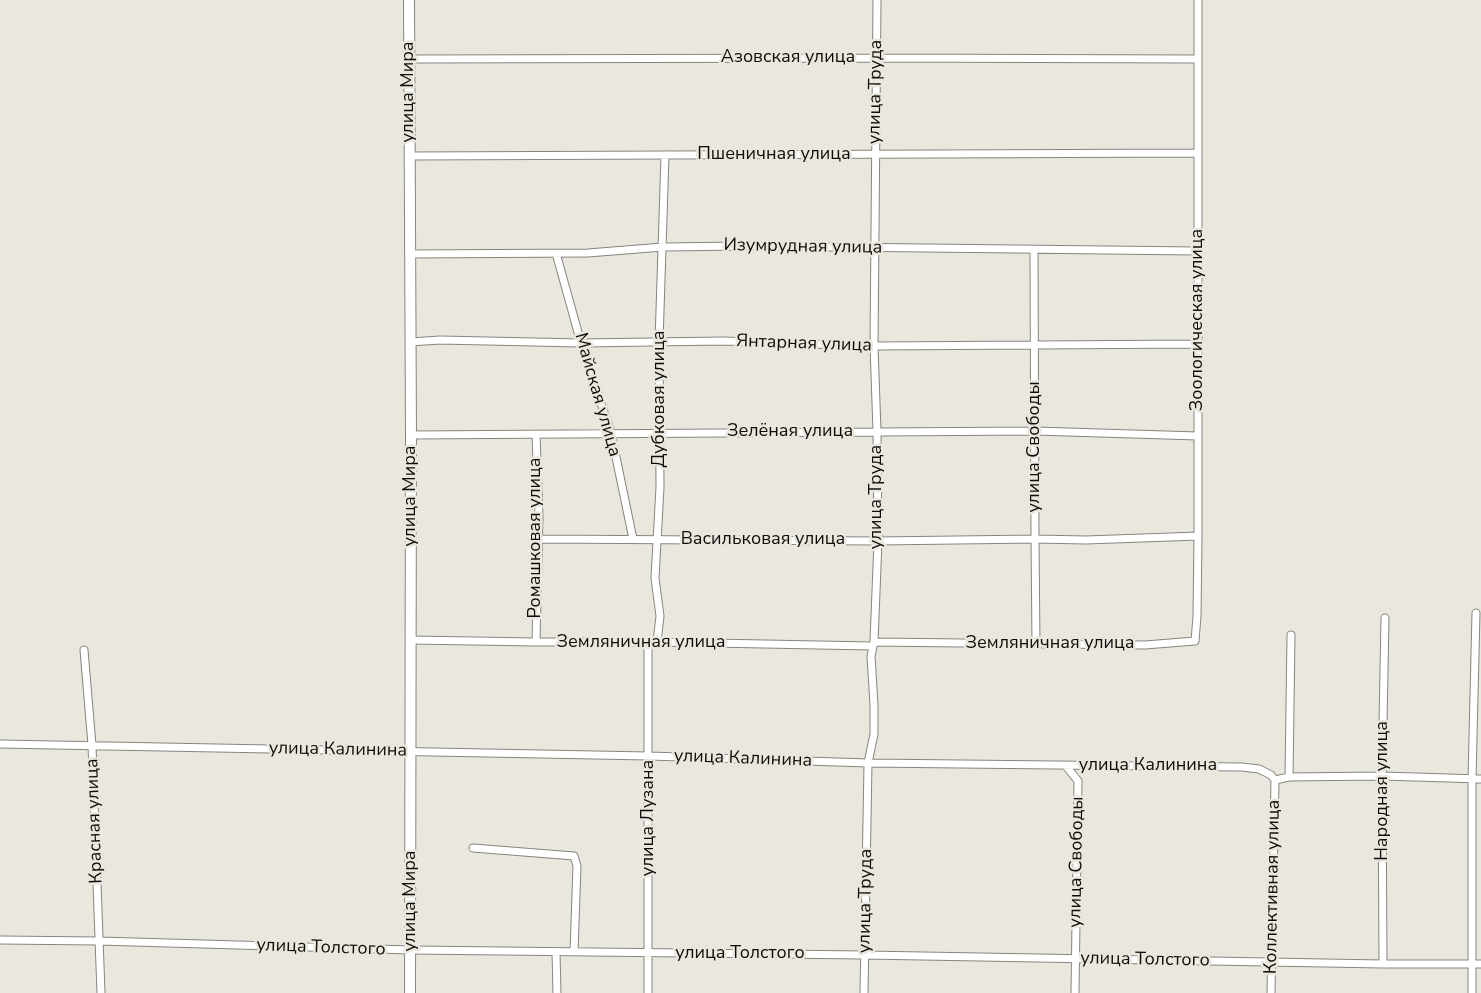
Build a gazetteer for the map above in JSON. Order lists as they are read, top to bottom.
{
  "streets": {
    "main road": ["улица Мира"],
    "street": [
      "Азовская улица",
      "улица Труда",
      "Пшеничная улица",
      "Изумрудная улица",
      "Зоологическая улица",
      "Янтарная улица",
      "Майская улица",
      "Дубковая улица",
      "Зелёная улица",
      "улица Свободы",
      "Ромашковая улица",
      "Васильковая улица",
      "Земляничная улица",
      "улица Калинина",
      "Народная улица",
      "улица Лузана",
      "Красная улица",
      "Коллективная улица",
      "улица Толстого"
    ]
  },
  "crossings": [
    ["Азовская улица", "улица Мира"],
    ["Азовская улица", "улица Труда"],
    ["Азовская улица", "Зоологическая улица"],
    ["улица Мира", "Пшеничная улица"],
    ["улица Мира", "Изумрудная улица"],
    ["улица Мира", "Янтарная улица"],
    ["улица Мира", "Зелёная улица"],
    ["улица Мира", "Земляничная улица"],
    ["улица Мира", "улица Калинина"],
    ["улица Мира", "улица Толстого"],
    ["улица Труда", "Пшеничная улица"],
    ["улица Труда", "Изумрудная улица"],
    ["улица Труда", "Янтарная улица"],
    ["улица Труда", "Зелёная улица"],
    ["улица Труда", "Васильковая улица"],
    ["улица Труда", "Земляничная улица"],
    ["улица Труда", "улица Калинина"],
    ["улица Труда", "улица Толстого"],
    ["Пшеничная улица", "Зоологическая улица"],
    ["Пшеничная улица", "Дубковая улица"],
    ["Изумрудная улица", "Зоологическая улица"],
    ["Изумрудная улица", "Майская улица"],
    ["Изумрудная улица", "Дубковая улица"],
    ["Изумрудная улица", "улица Свободы"],
    ["Зоологическая улица", "Янтарная улица"],
    ["Зоологическая улица", "Зелёная улица"],
    ["Зоологическая улица", "Васильковая улица"],
    ["Зоологическая улица", "Земляничная улица"],
    ["Янтарная улица", "Майская улица"],
    ["Янтарная улица", "Дубковая улица"],
    ["Янтарная улица", "улица Свободы"],
    ["Майская улица", "Зелёная улица"],
    ["Майская улица", "Васильковая улица"],
    ["Дубковая улица", "Зелёная улица"],
    ["Дубковая улица", "Васильковая улица"],
    ["Дубковая улица", "Земляничная улица"],
    ["Зелёная улица", "улица Свободы"],
    ["Зелёная улица", "Ромашковая улица"],
    ["улица Свободы", "Васильковая улица"],
    ["улица Свободы", "Земляничная улица"],
    ["улица Свободы", "улица Калинина"],
    ["улица Свободы", "улица Толстого"],
    ["Ромашковая улица", "Васильковая улица"],
    ["Ромашковая улица", "Земляничная улица"],
    ["Земляничная улица", "улица Лузана"],
    ["улица Калинина", "улица Лузана"],
    ["улица Калинина", "Красная улица"],
    ["улица Калинина", "Коллективная улица"],
    ["Народная улица", "улица Толстого"],
    ["улица Лузана", "улица Толстого"],
    ["Красная улица", "улица Толстого"],
    ["Коллективная улица", "улица Толстого"]
  ]
}
